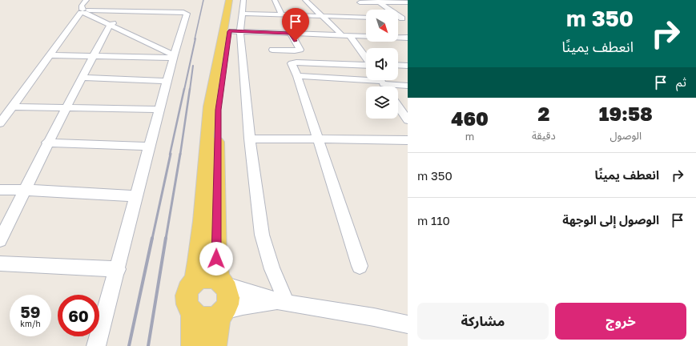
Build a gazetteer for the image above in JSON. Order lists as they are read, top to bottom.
{
  "north": "bottom right",
  "page": {
    "turn": ["350 m", "انعطف يمينًا"],
    "then": "ثم",
    "eta": [
      "19:58",
      "الوصول",
      "2",
      "دقيقة",
      "460",
      "m"
    ],
    "list": [
      {
        "name": "انعطف يمينًا",
        "value": "350 m"
      },
      {
        "name": "الوصول إلى الوجهة",
        "value": "110 m"
      }
    ],
    "speed": "59 km/h",
    "limit": "60",
    "buttons": ["خروج", "مشاركة"]
  }
}
